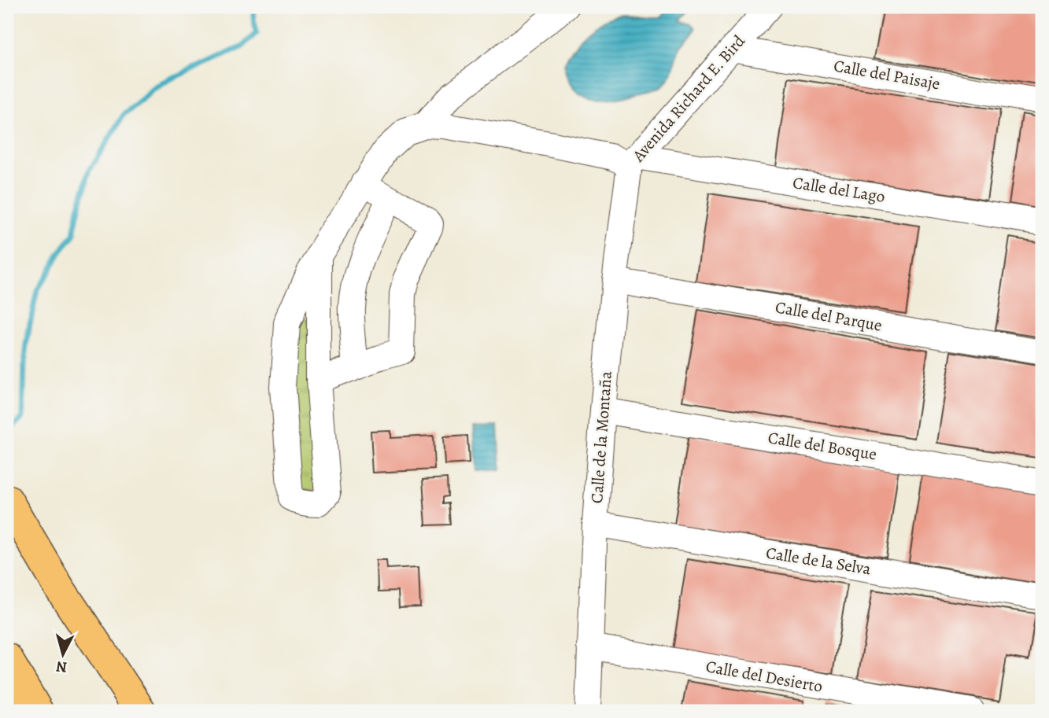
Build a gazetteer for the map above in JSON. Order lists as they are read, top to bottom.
{
  "streets": {
    "street": [
      "Calle del Paisaje",
      "Avenida Richard E. Bird",
      "Calle del Lago",
      "Calle del Parque",
      "Calle de la Montaña",
      "Calle del Bosque",
      "Calle de la Selva",
      "Calle del Desierto"
    ]
  },
  "crossings": [
    ["Calle del Paisaje", "Avenida Richard E. Bird"],
    ["Avenida Richard E. Bird", "Calle del Lago"],
    ["Avenida Richard E. Bird", "Calle de la Montaña"],
    ["Calle del Lago", "Calle de la Montaña"],
    ["Calle del Parque", "Calle de la Montaña"],
    ["Calle de la Montaña", "Calle del Bosque"],
    ["Calle de la Montaña", "Calle de la Selva"],
    ["Calle de la Montaña", "Calle del Desierto"]
  ],
  "north": "bottom"
}
